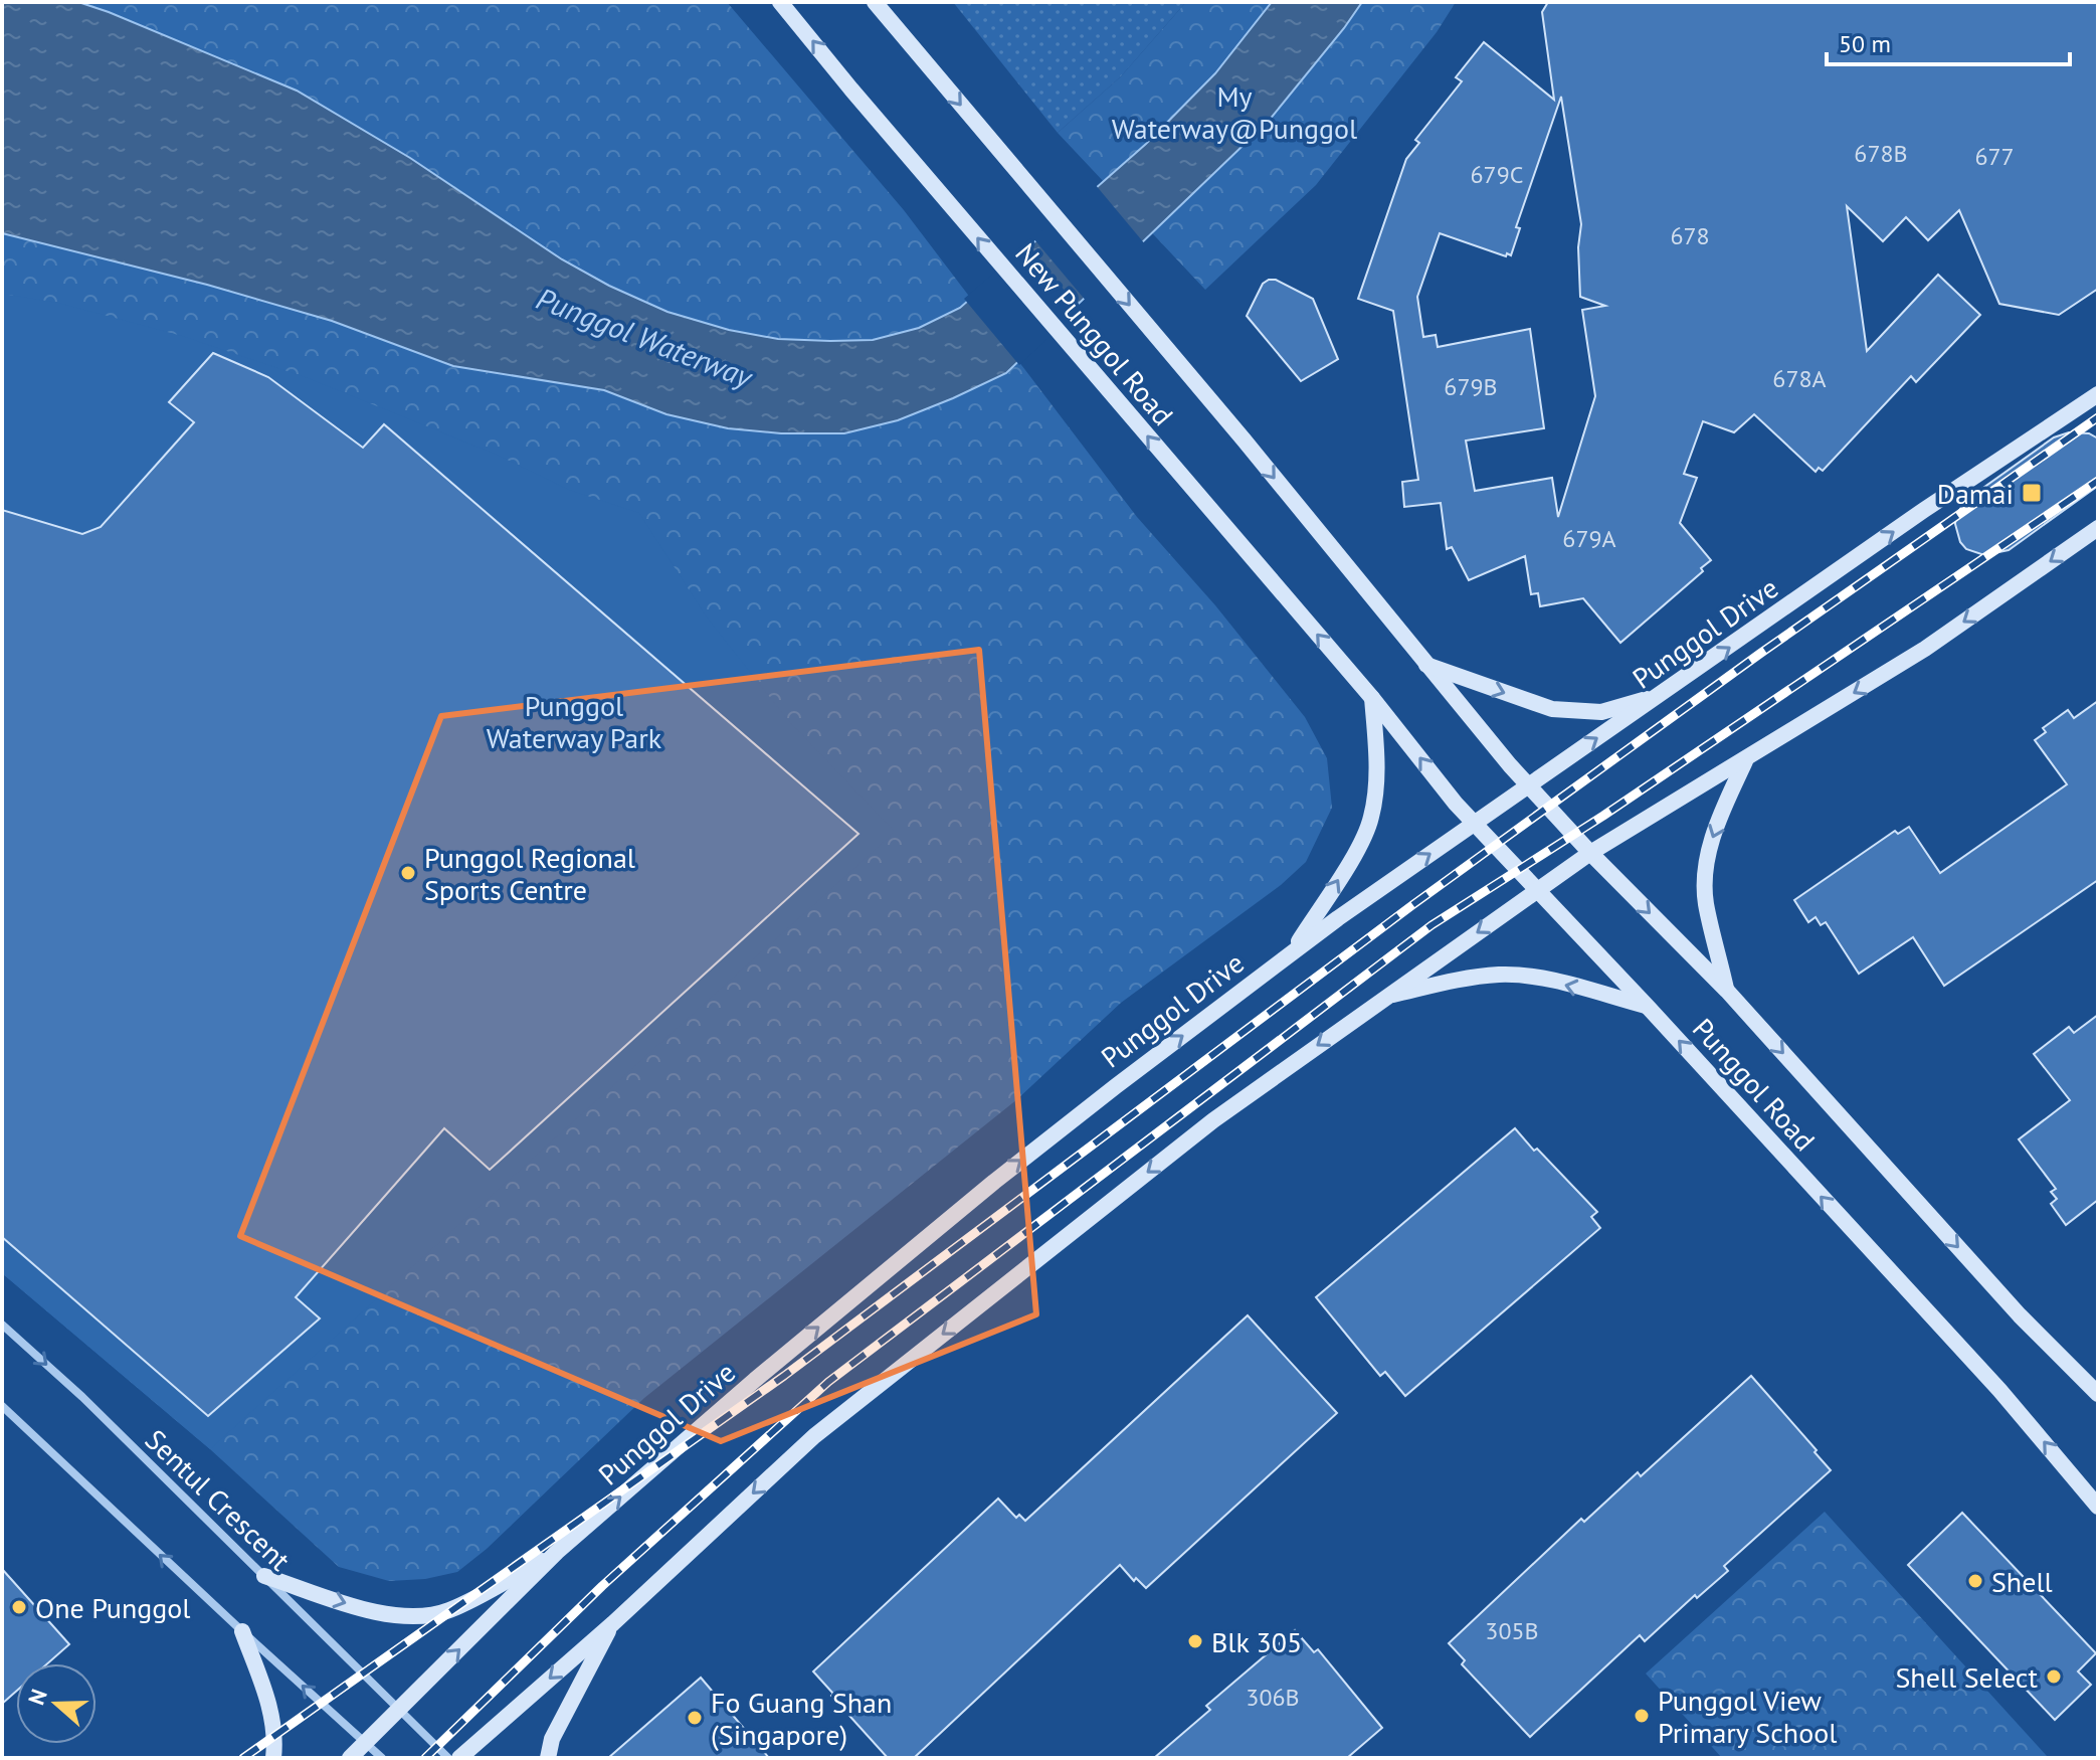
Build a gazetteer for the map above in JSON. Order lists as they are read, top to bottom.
{
  "streets": {
    "main road": ["New Punggol Road", "Punggol Drive", "Punggol Road"],
    "street": ["Sentul Crescent"]
  },
  "crossings": [
    ["New Punggol Road", "Punggol Road"],
    ["Punggol Drive", "Punggol Road"],
    ["Punggol Drive", "Sentul Crescent"]
  ],
  "water": ["Punggol Waterway"],
  "parks": ["My Waterway@Punggol", "Punggol Waterway Park"],
  "places": {
    "transit": ["Damai"],
    "other": [
      "Punggol Regional Sports Centre",
      "Shell",
      "One Punggol",
      "Blk 305",
      "Shell Select",
      "Punggol View Primary School",
      "Fo Guang Shan (Singapore)"
    ]
  },
  "house_numbers": [
    "678B",
    "677",
    "679C",
    "678",
    "678A",
    "679B",
    "679A",
    "305B",
    "306B"
  ],
  "scale_bar": "50 m",
  "north": "left"
}
